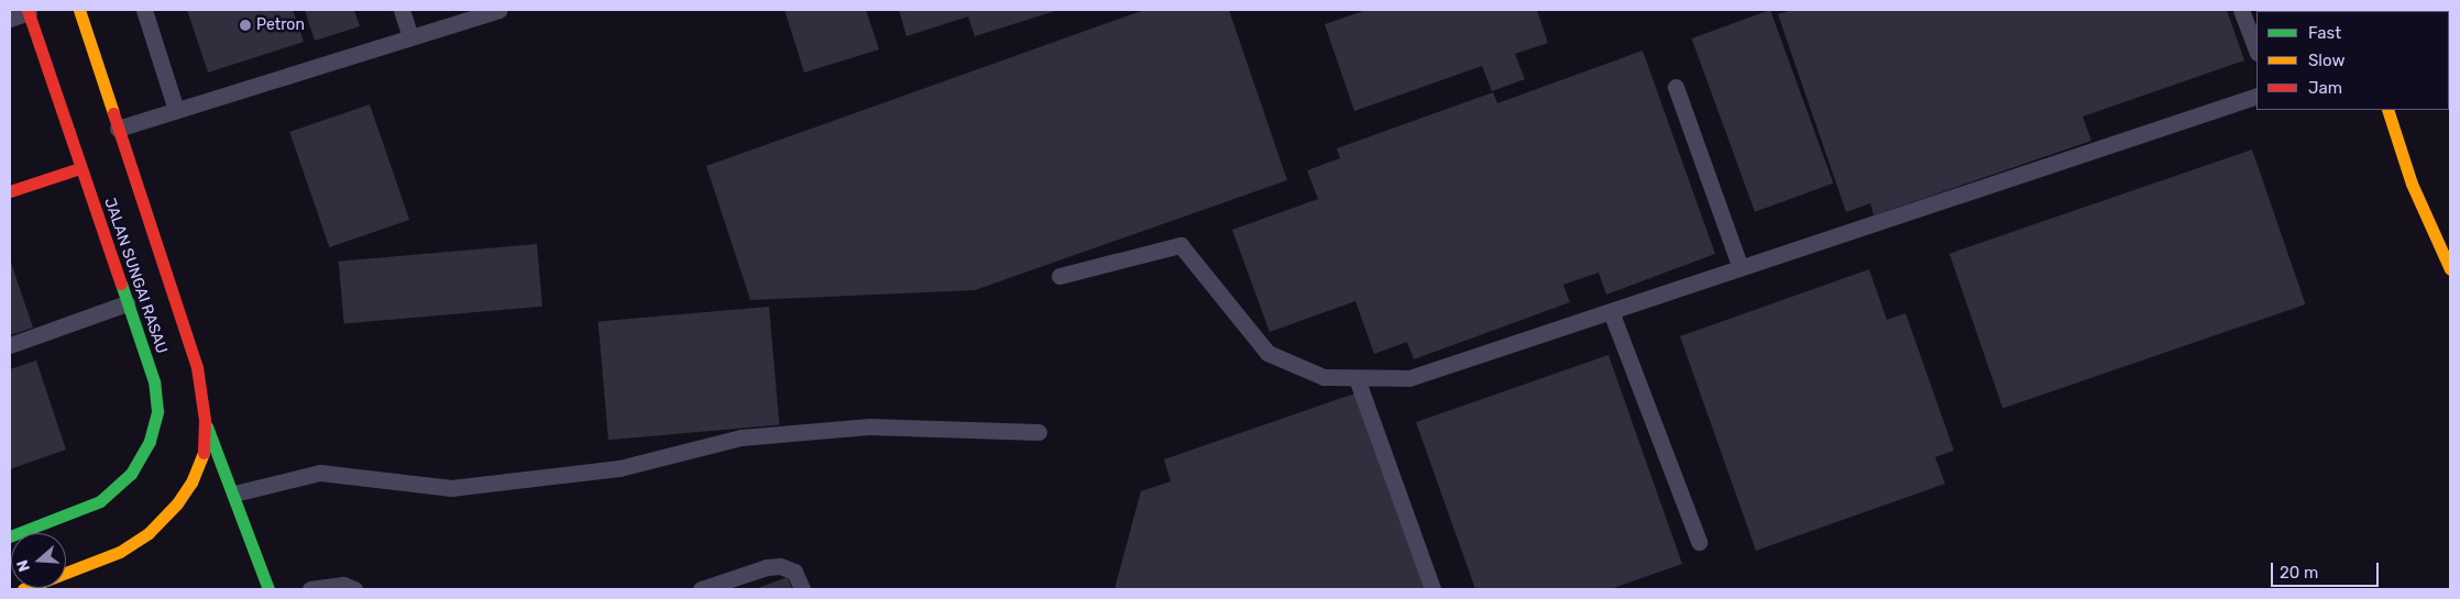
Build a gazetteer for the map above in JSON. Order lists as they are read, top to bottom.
{
  "streets": {
    "main road": ["JALAN SUNGAI RASAU"]
  },
  "places": ["Petron"],
  "legend": ["Fast", "Slow", "Jam"],
  "scale_bar": "20 m",
  "north": "left"
}
